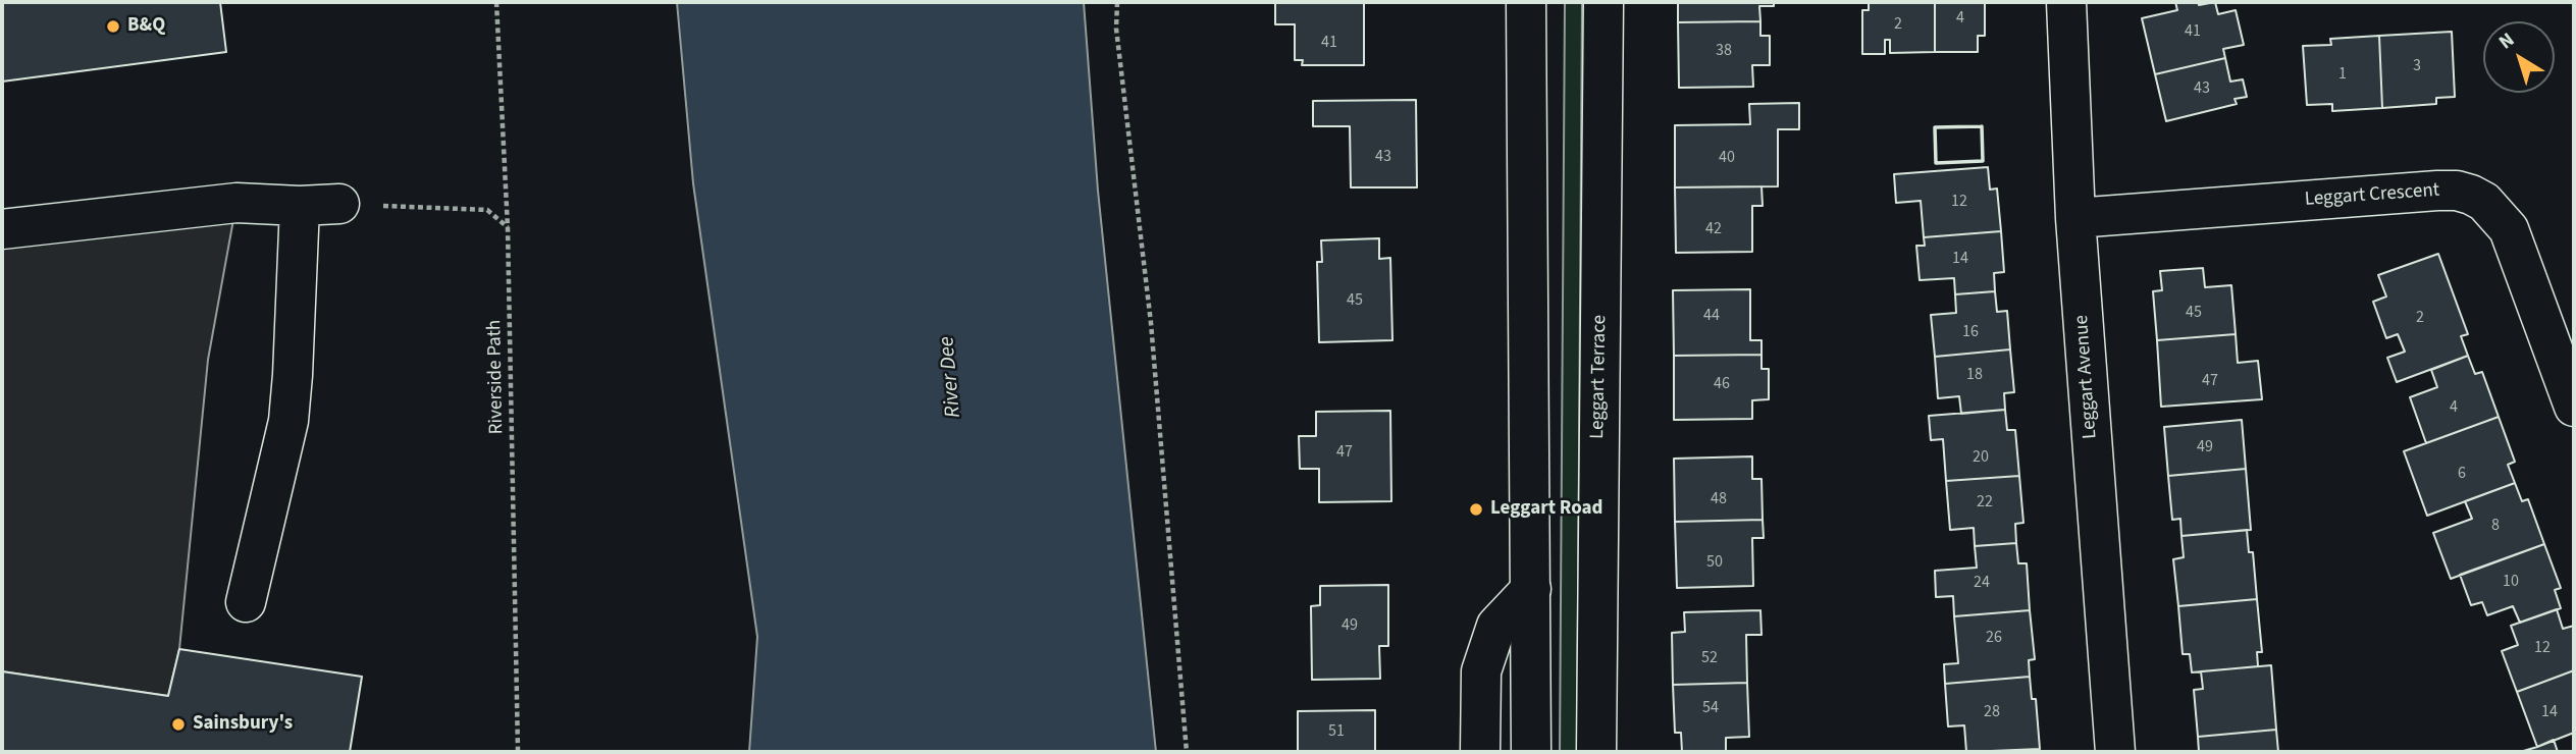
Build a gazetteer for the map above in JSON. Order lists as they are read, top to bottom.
{
  "streets": {
    "street": ["Leggart Crescent", "Leggart Terrace", "Leggart Avenue"],
    "path": ["Riverside Path"]
  },
  "crossings": [
    ["Leggart Crescent", "Leggart Avenue"]
  ],
  "water": ["River Dee"],
  "places": ["B&Q", "Leggart Road", "Sainsbury's"],
  "house_numbers": [
    "4",
    "2",
    "41",
    "41",
    "38",
    "3",
    "1",
    "43",
    "43",
    "40",
    "12",
    "42",
    "14",
    "45",
    "45",
    "44",
    "2",
    "16",
    "18",
    "47",
    "46",
    "4",
    "49",
    "47",
    "20",
    "6",
    "48",
    "22",
    "8",
    "50",
    "10",
    "24",
    "49",
    "26",
    "12",
    "52",
    "54",
    "28",
    "14",
    "51"
  ],
  "north": "top left"
}
